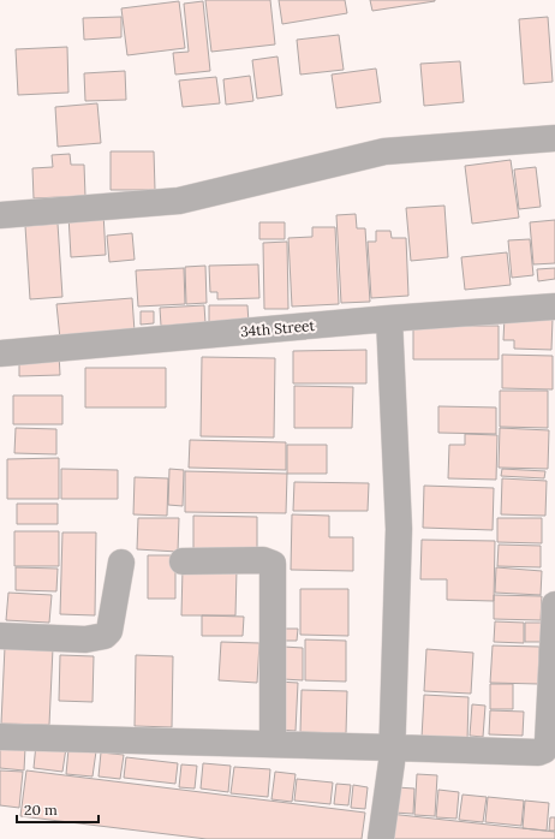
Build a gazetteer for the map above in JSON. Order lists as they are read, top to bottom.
{
  "streets": {
    "street": ["34th Street"]
  },
  "scale_bar": "20 m"
}
